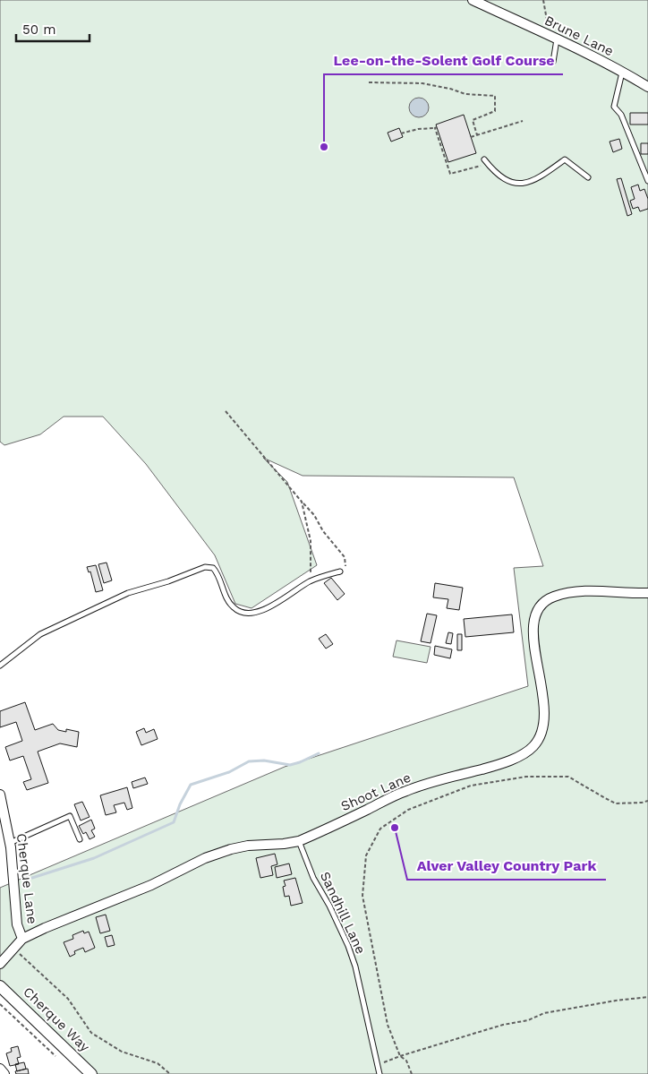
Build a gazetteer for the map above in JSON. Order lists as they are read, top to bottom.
{
  "streets": {
    "street": [
      "Brune Lane",
      "Shoot Lane",
      "Cherque Lane",
      "Cherque Way"
    ],
    "lane": ["Sandhill Lane"]
  },
  "crossings": [
    ["Shoot Lane", "Cherque Lane"],
    ["Shoot Lane", "Sandhill Lane"]
  ],
  "places": ["Lee-on-the-Solent Golf Course", "Alver Valley Country Park"],
  "scale_bar": "50 m"
}
